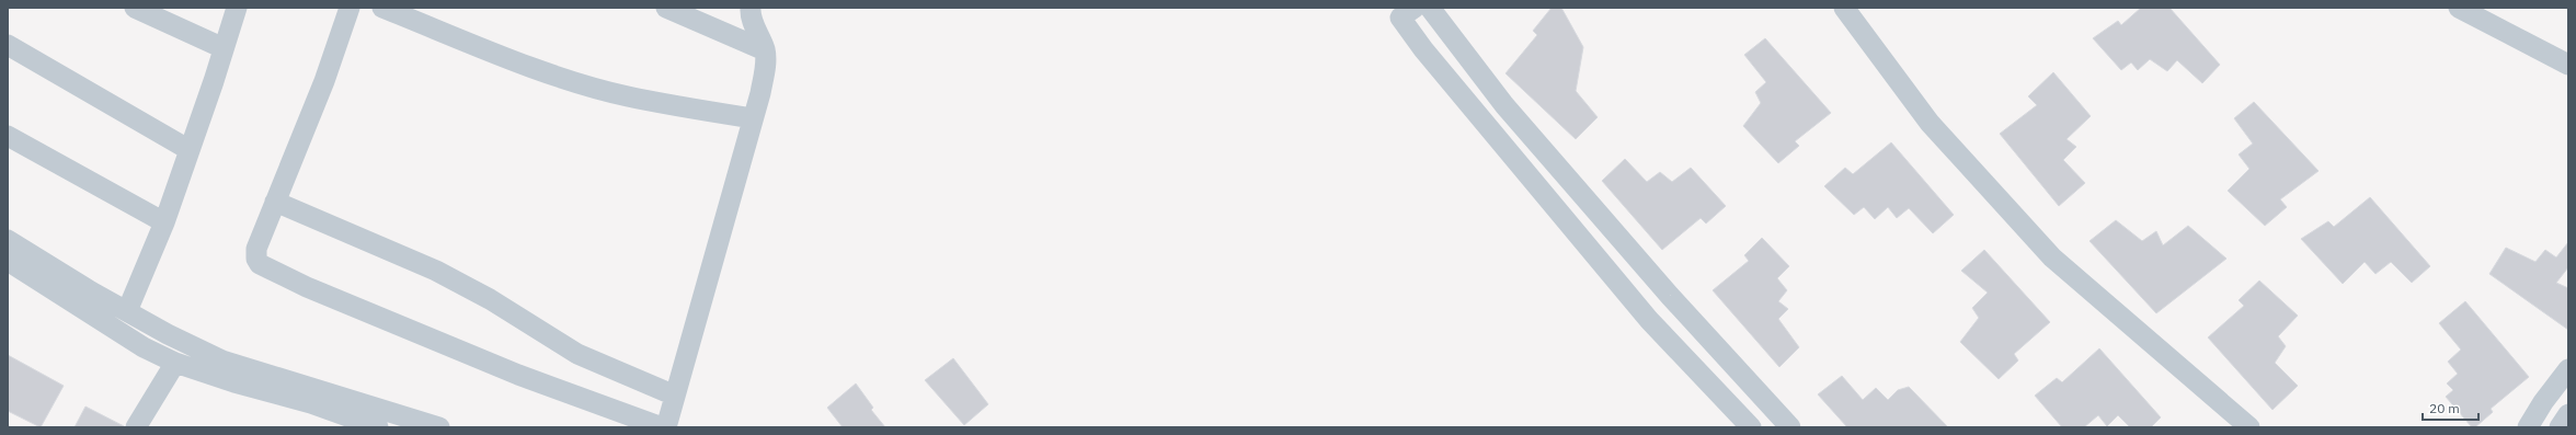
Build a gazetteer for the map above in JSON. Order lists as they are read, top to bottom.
{
  "scale_bar": "20 m"
}
